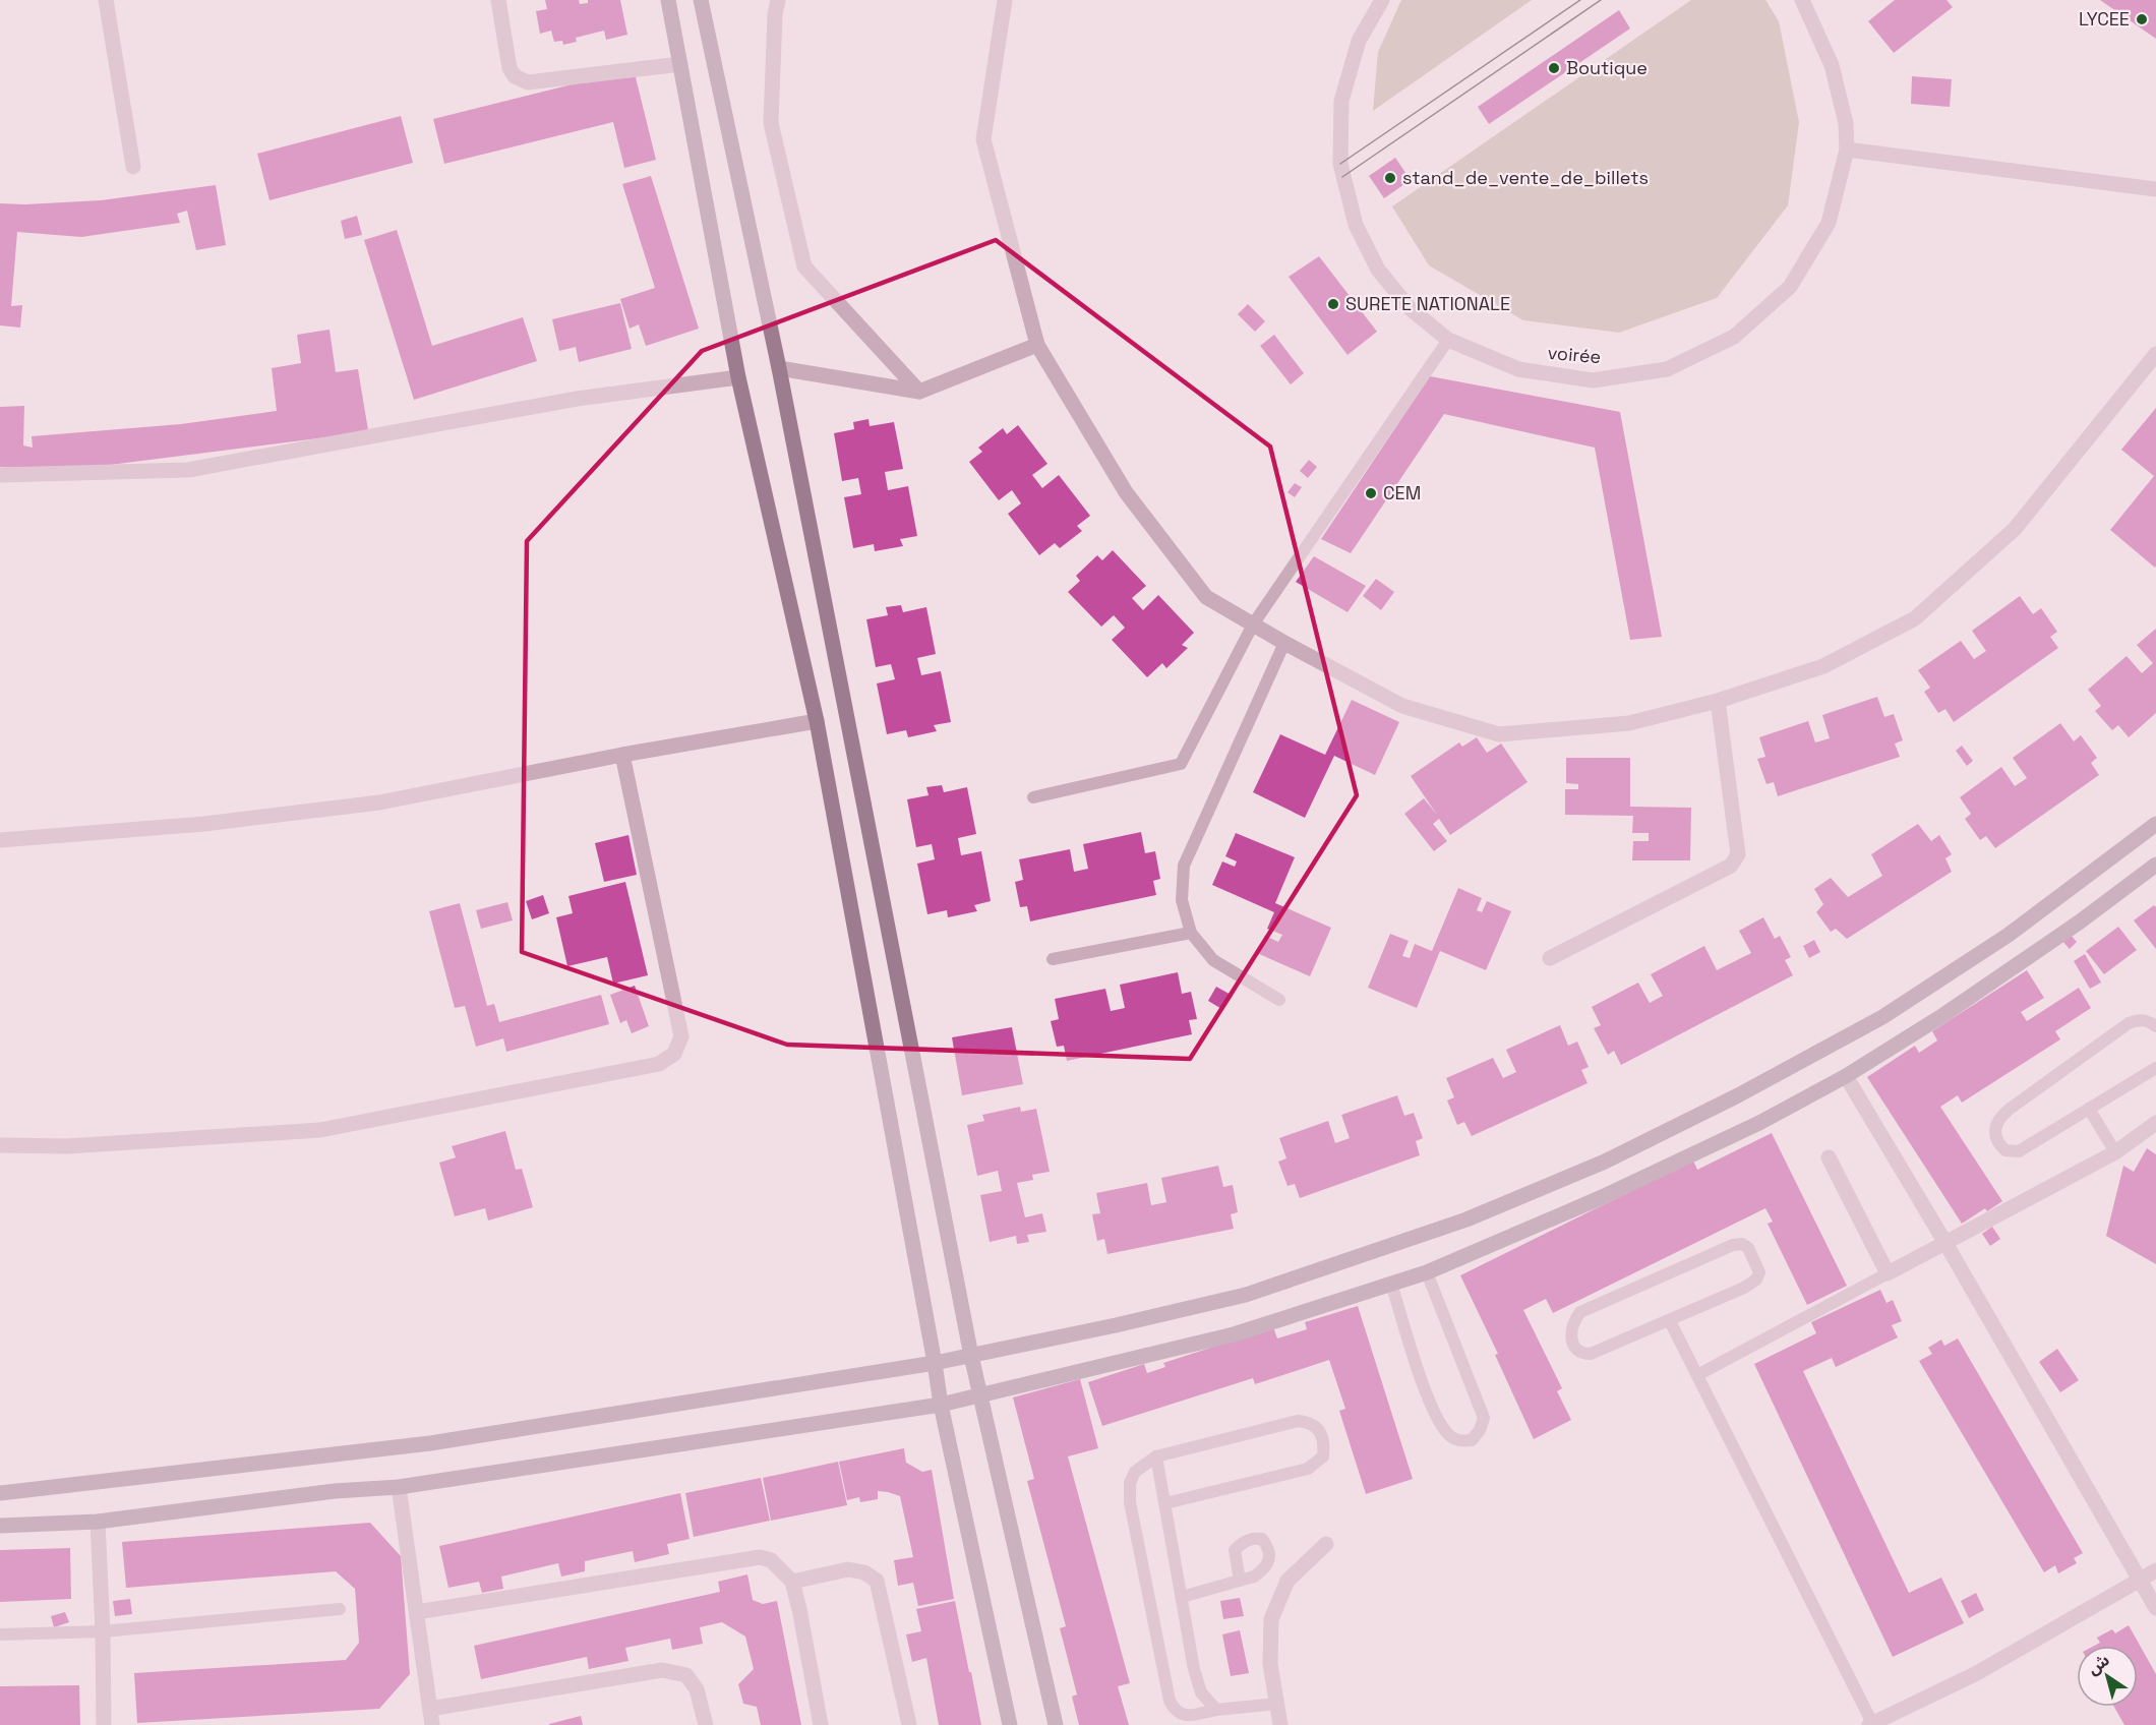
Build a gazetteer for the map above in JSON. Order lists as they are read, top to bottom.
{
  "streets": {
    "street": ["voirée"]
  },
  "places": [
    "LYCEE",
    "Boutique",
    "stand_de_vente_de_billets",
    "SURETE NATIONALE",
    "CEM"
  ],
  "north": "top left"
}
